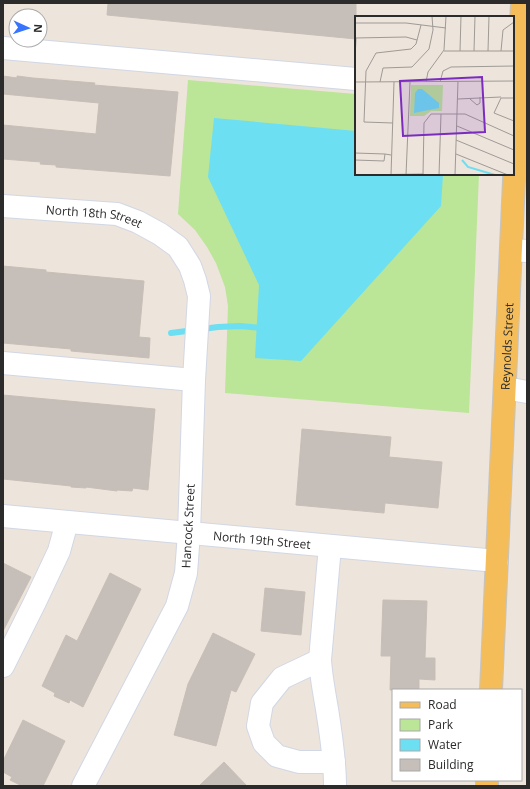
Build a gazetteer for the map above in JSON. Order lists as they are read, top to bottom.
{
  "streets": {
    "main road": ["Reynolds Street"],
    "street": ["North 18th Street", "Hancock Street", "North 19th Street"]
  },
  "crossings": [
    ["North 18th Street", "Hancock Street"],
    ["Reynolds Street", "North 19th Street"],
    ["Hancock Street", "North 19th Street"]
  ],
  "legend": [
    "Road",
    "Park",
    "Water",
    "Building"
  ],
  "north": "right"
}
